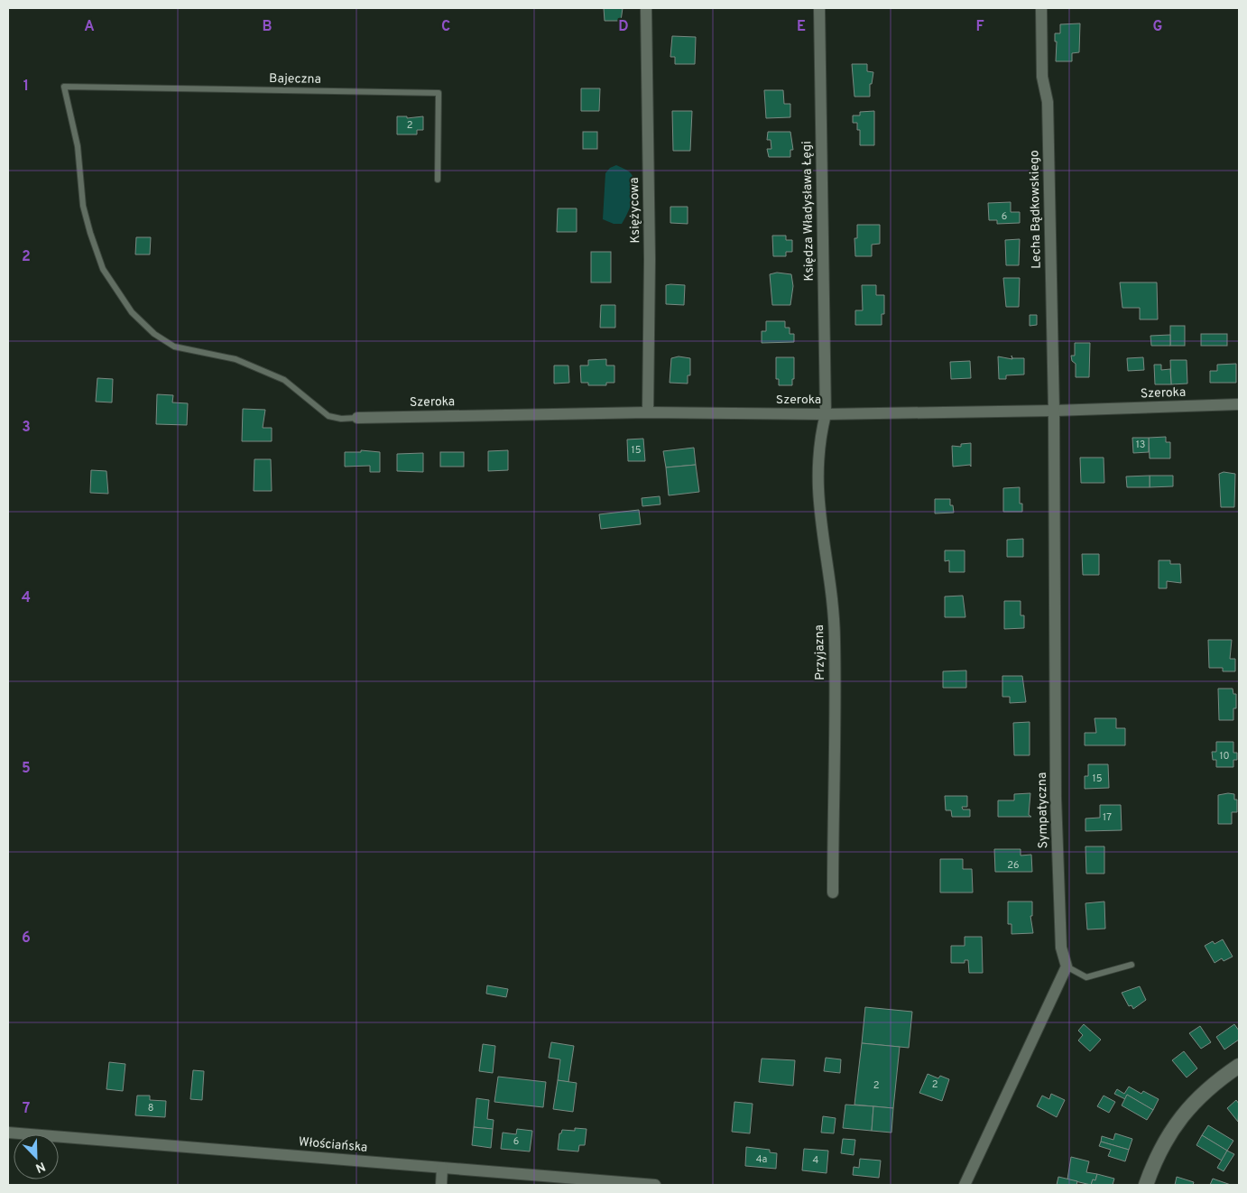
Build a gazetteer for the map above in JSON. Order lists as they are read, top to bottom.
{
  "streets": {
    "street": [
      "Lecha Bądkowskiego",
      "Księżycowa",
      "Księdza Władysława Łęgi",
      "Szeroka",
      "Przyjazna",
      "Sympatyczna",
      "Włościańska"
    ],
    "lane": ["Bajeczna"]
  },
  "crossings": [
    ["Bajeczna", "Szeroka"],
    ["Lecha Bądkowskiego", "Szeroka"],
    ["Lecha Bądkowskiego", "Sympatyczna"],
    ["Księżycowa", "Szeroka"],
    ["Księdza Władysława Łęgi", "Szeroka"],
    ["Księdza Władysława Łęgi", "Przyjazna"],
    ["Szeroka", "Przyjazna"],
    ["Szeroka", "Sympatyczna"]
  ],
  "house_numbers": [
    "2",
    "6",
    "13",
    "15",
    "10",
    "15",
    "17",
    "26",
    "2",
    "2",
    "8",
    "6",
    "4a",
    "4"
  ],
  "north": "bottom right",
  "grid": {
    "columns": [
      "A",
      "B",
      "C",
      "D",
      "E",
      "F",
      "G"
    ],
    "rows": [
      "1",
      "2",
      "3",
      "4",
      "5",
      "6",
      "7"
    ]
  }
}
